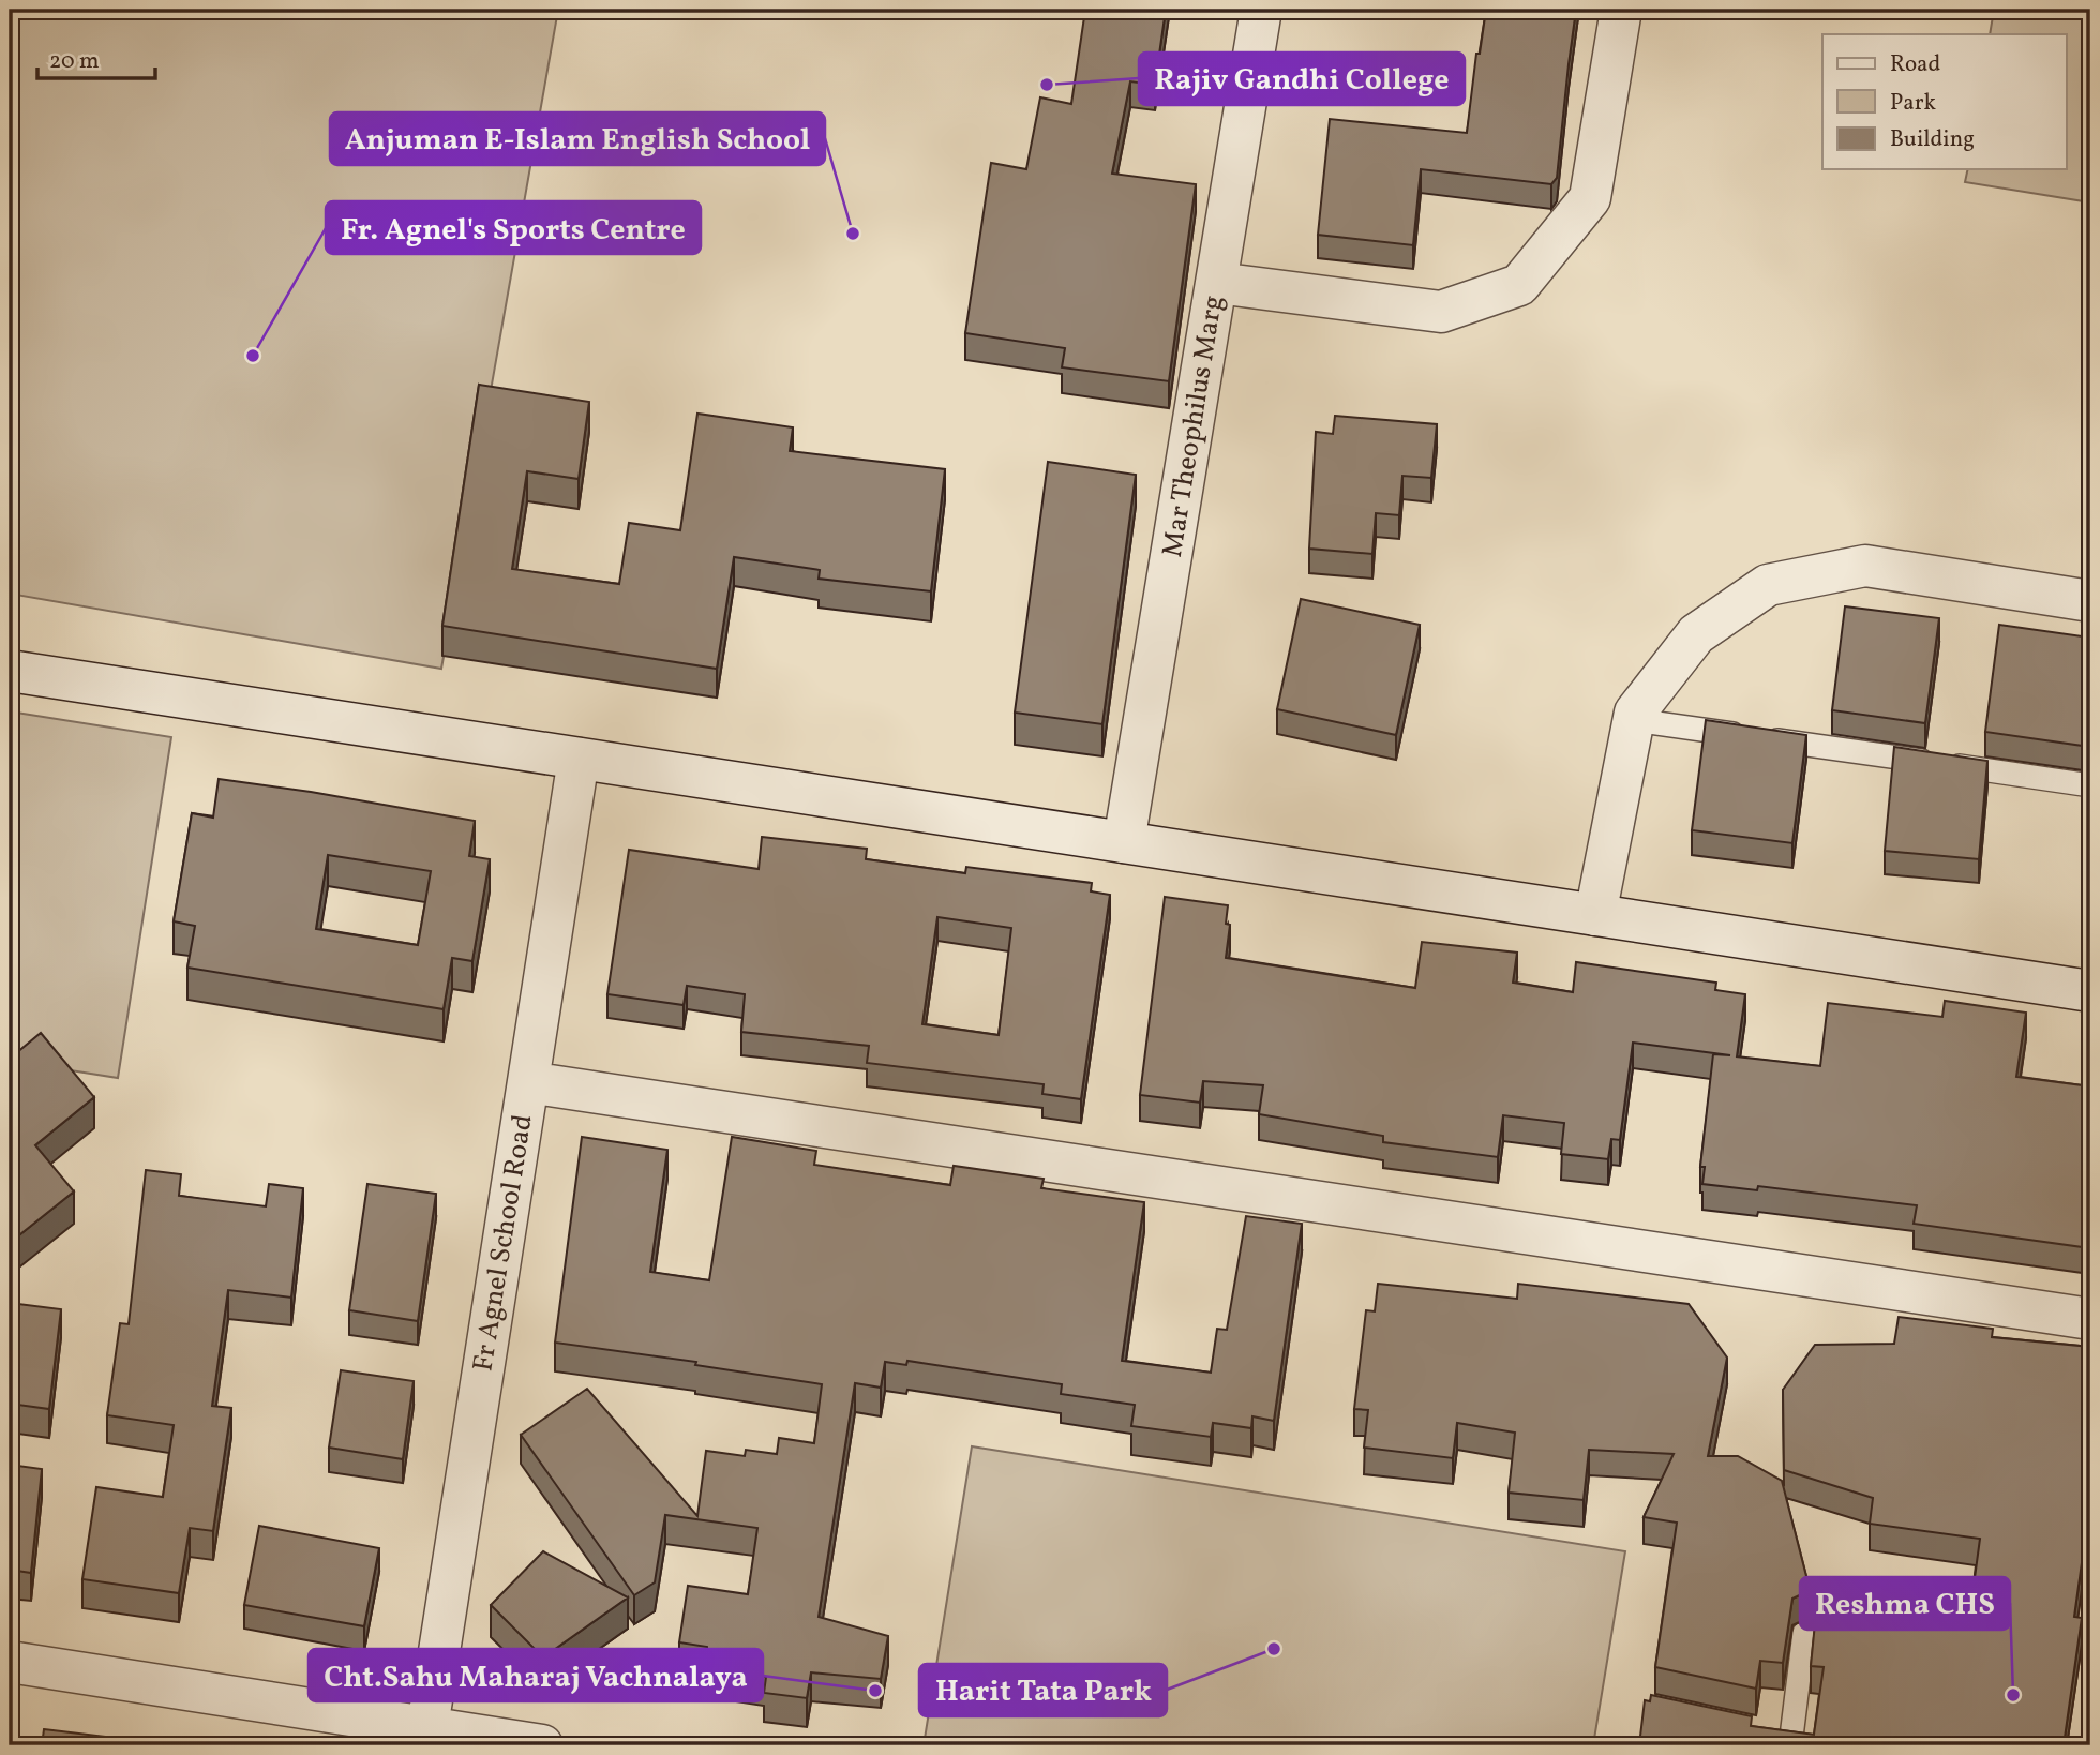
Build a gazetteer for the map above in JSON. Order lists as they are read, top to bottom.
{
  "streets": {
    "street": ["Mar Theophilus Marg", "Fr Agnel School Road"]
  },
  "places": [
    "Rajiv Gandhi College",
    "Anjuman E-Islam English School",
    "Fr. Agnel's Sports Centre",
    "Harit Tata Park",
    "Cht.Sahu Maharaj Vachnalaya",
    "Reshma CHS"
  ],
  "legend": ["Road", "Park", "Building"],
  "scale_bar": "20 m"
}
